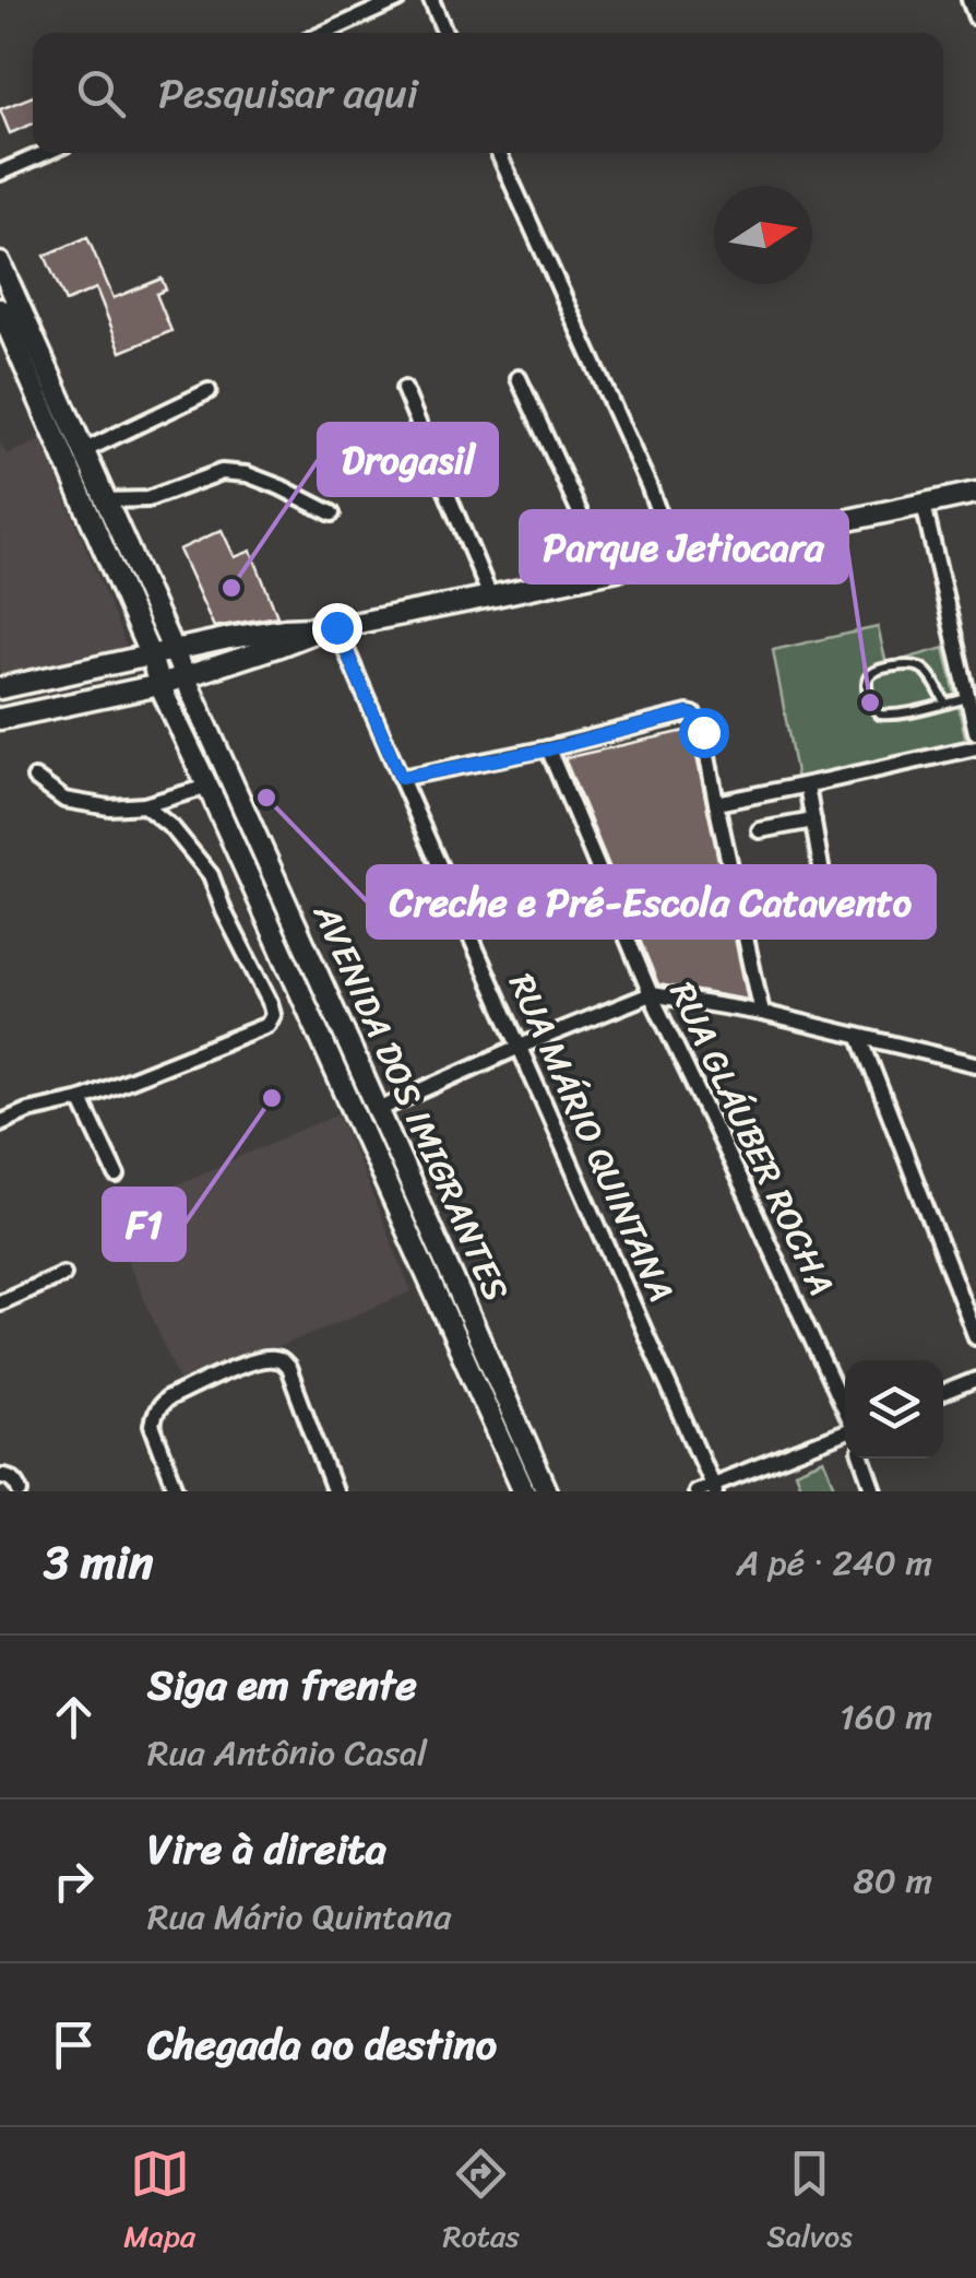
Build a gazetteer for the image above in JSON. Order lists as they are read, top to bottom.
{
  "streets": {
    "main road": ["AVENIDA DOS IMIGRANTES"],
    "street": ["RUA MÁRIO QUINTANA", "RUA GLÁUBER ROCHA"]
  },
  "places": [
    "Drogasil",
    "Parque Jetiocara",
    "Creche e Pré-Escola Catavento",
    "F1"
  ],
  "north": "right",
  "page": {
    "search": "Pesquisar aqui",
    "heading": ["3 min", "A pé · 240 m"],
    "list": [
      ["Siga em frente", "Rua Antônio Casal", "160 m"],
      ["Vire à direita", "Rua Mário Quintana", "80 m"],
      "Chegada ao destino"
    ],
    "nav": ["Mapa", "Rotas", "Salvos"]
  }
}
